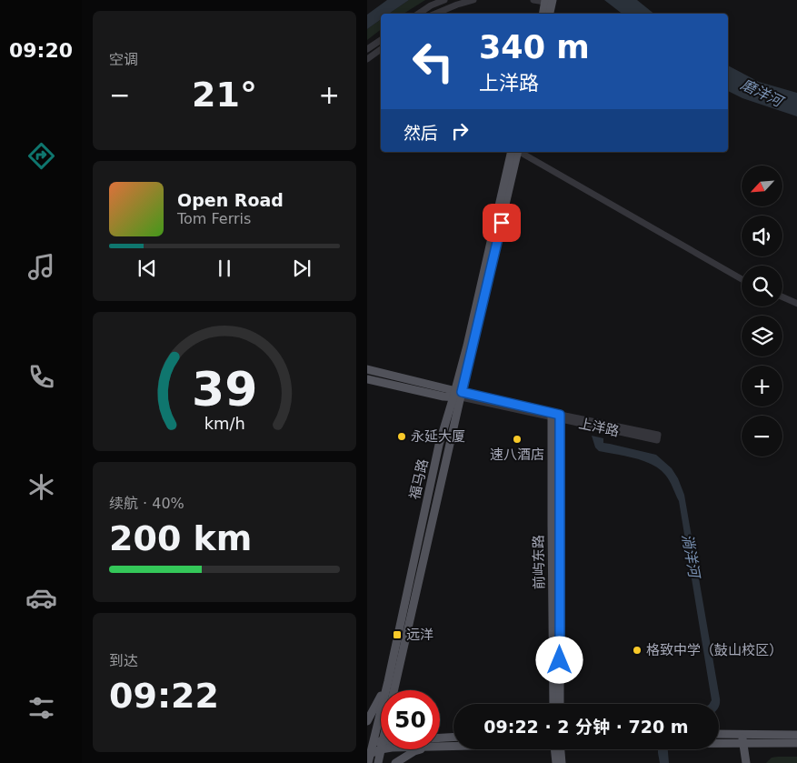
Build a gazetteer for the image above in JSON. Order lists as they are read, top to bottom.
{
  "streets": {
    "main road": ["福马路", "前屿东路"],
    "street": ["上洋路"]
  },
  "crossings": [
    ["上洋路", "福马路"],
    ["上洋路", "前屿东路"]
  ],
  "water": ["磨洋河", "淌洋河"],
  "places": {
    "other": ["永延大厦", "速八酒店", "格致中学（鼓山校区）"],
    "transit": ["远洋"]
  },
  "north": "bottom left",
  "page": {
    "tabs": "09:20",
    "tile": [
      "空调",
      ["续航 · 40%", "200 km"],
      ["到达", "09:22"]
    ],
    "turn": ["340 m", "上洋路"],
    "heat": ["−", "21°", "+"],
    "then": "然后",
    "map_buttons": ["+", "−"],
    "song": ["Open Road", "Tom Ferris"],
    "limit": "50",
    "trip": "09:22 · 2 分钟 · 720 m",
    "gauge": ["39", "km/h"]
  }
}
